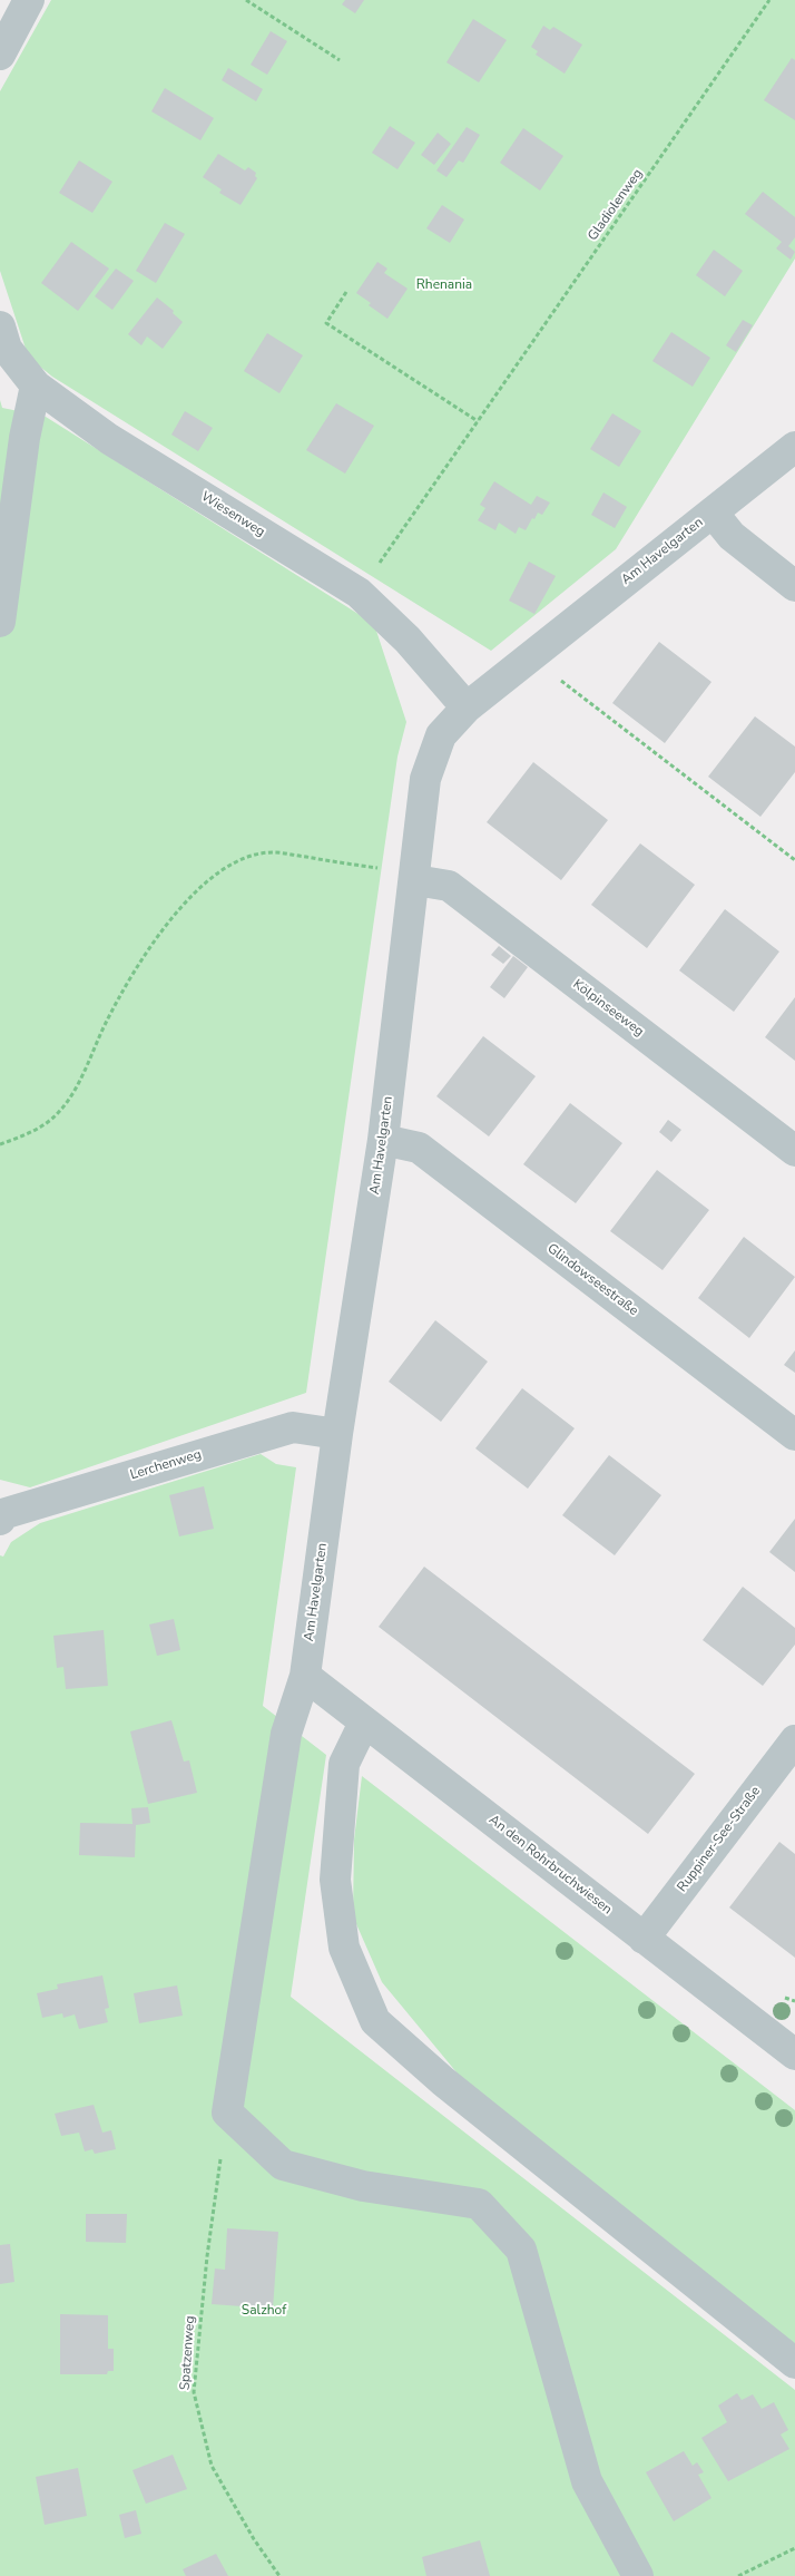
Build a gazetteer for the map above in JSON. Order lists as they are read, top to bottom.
{
  "streets": {
    "street": [
      "Wiesenweg",
      "Am Havelgarten",
      "Kölpinseeweg",
      "Glindowseestraße",
      "Lerchenweg",
      "Ruppiner-See-Straße",
      "An den Rohrbruchwiesen"
    ],
    "path": ["Gladiolenweg", "Spatzenweg"]
  },
  "crossings": [
    ["Gladiolenweg", "Wiesenweg"],
    ["Wiesenweg", "Am Havelgarten"],
    ["Am Havelgarten", "Kölpinseeweg"],
    ["Am Havelgarten", "Glindowseestraße"],
    ["Am Havelgarten", "Lerchenweg"],
    ["Am Havelgarten", "An den Rohrbruchwiesen"],
    ["Am Havelgarten", "Spatzenweg"],
    ["Ruppiner-See-Straße", "An den Rohrbruchwiesen"]
  ],
  "parks": ["Rhenania", "Salzhof"]
}
